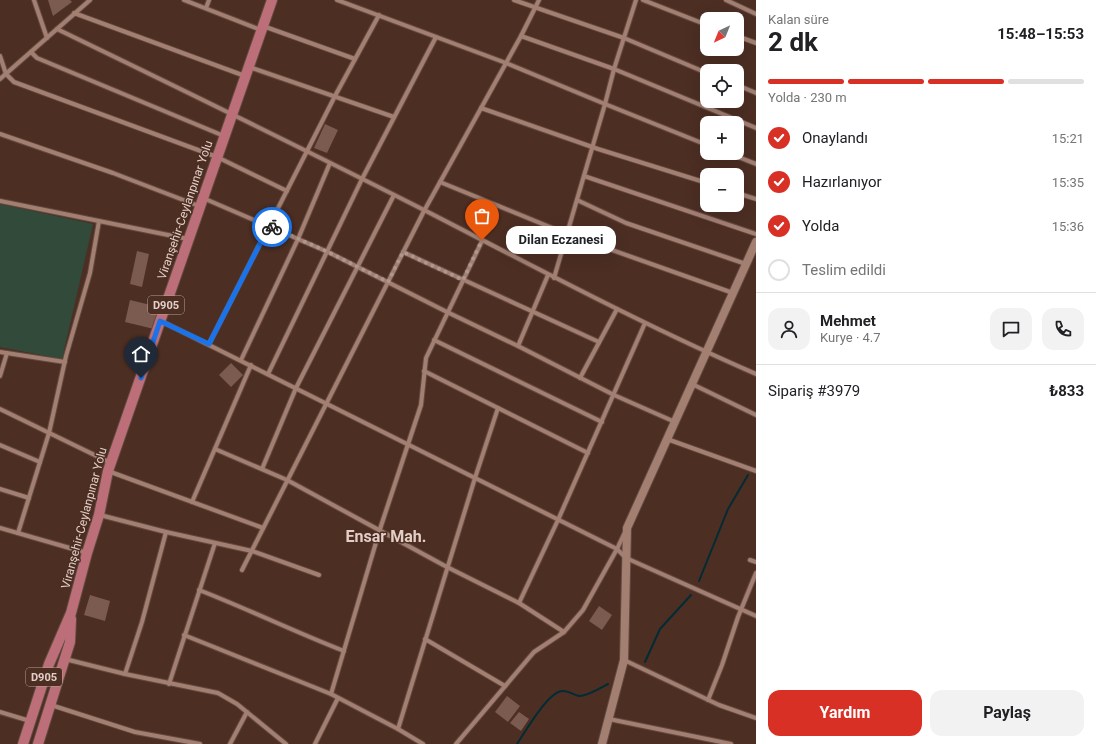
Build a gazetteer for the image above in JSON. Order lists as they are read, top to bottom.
{
  "streets": {
    "main road": ["Viranşehir-Ceylanpınar Yolu", "D905"]
  },
  "districts": ["Ensar Mah."],
  "places": ["Dilan Eczanesi"],
  "north": "bottom left",
  "page": {
    "heading": ["2 dk", "Kalan süre", "15:48–15:53"],
    "panel": [
      "Mehmet",
      "Kurye · 4.7",
      "Sipariş #3979",
      "₺833"
    ],
    "map_buttons": ["+", "−"],
    "bar": "Yolda · 230 m",
    "list": [
      ["Onaylandı", "15:21"],
      ["Hazırlanıyor", "15:35"],
      ["Yolda", "15:36"],
      "Teslim edildi"
    ],
    "bubble": "Dilan Eczanesi",
    "buttons": ["Yardım", "Paylaş"]
  }
}
